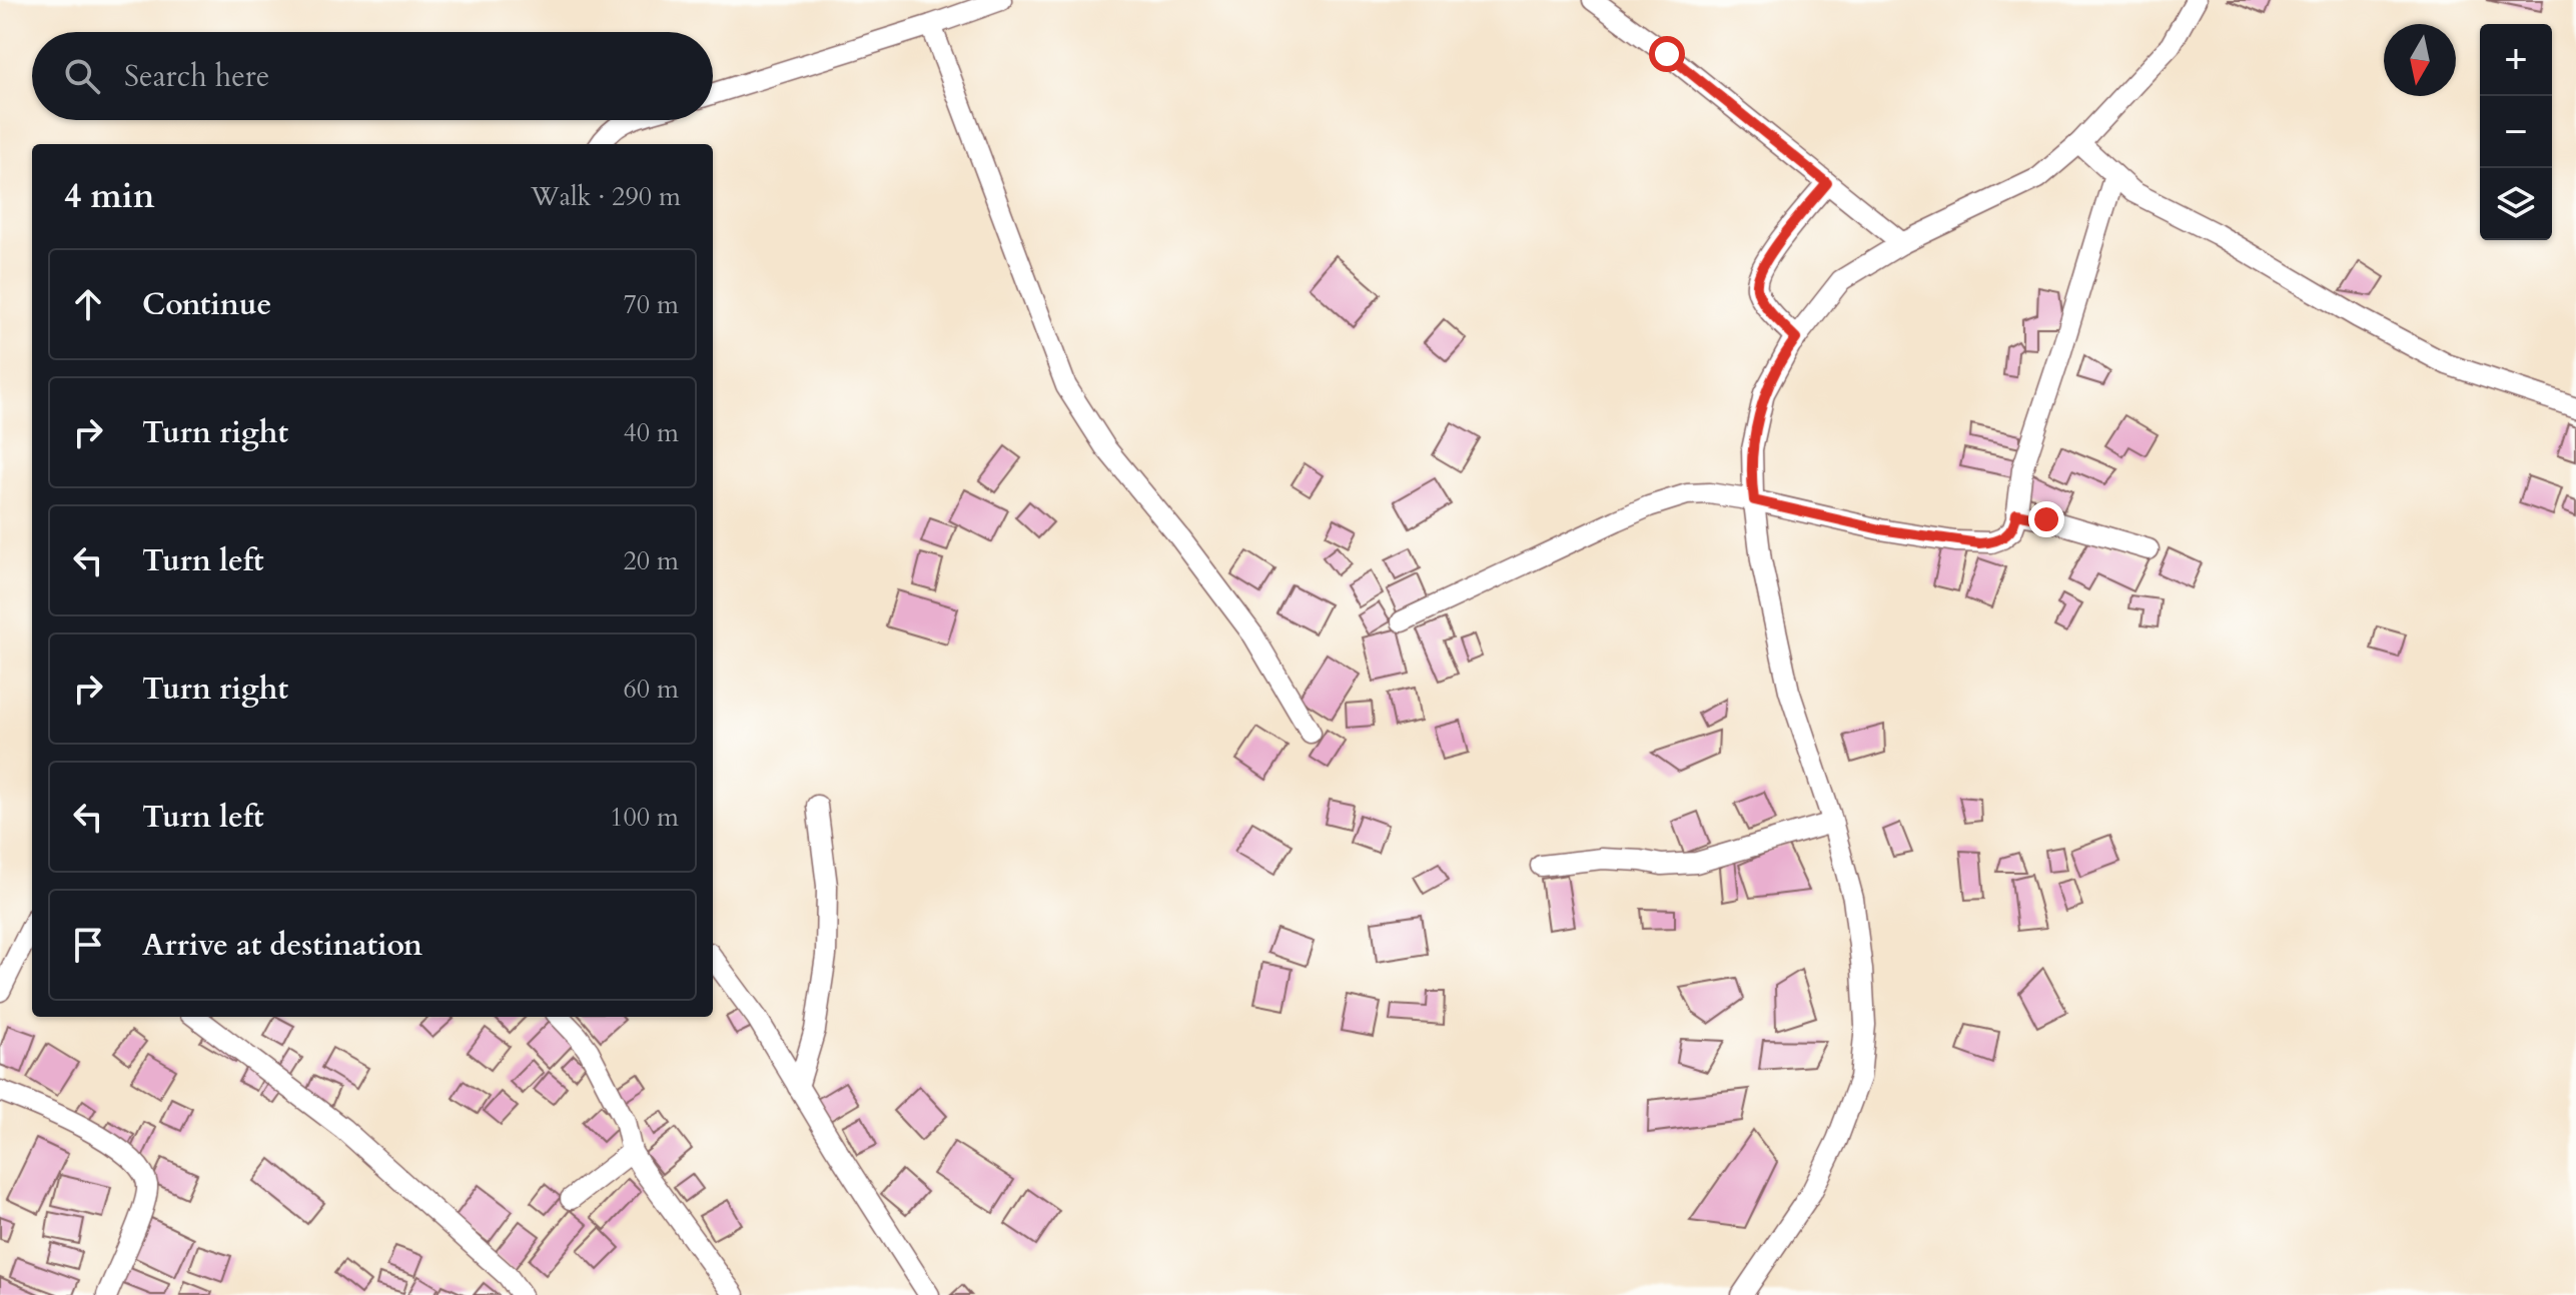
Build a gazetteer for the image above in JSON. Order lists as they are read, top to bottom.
{
  "north": "bottom",
  "page": {
    "map_buttons": ["+", "−"],
    "search": "Search here",
    "heading": ["4 min", "Walk · 290 m"],
    "list": [
      ["Continue", "70 m"],
      ["Turn right", "40 m"],
      ["Turn left", "20 m"],
      ["Turn right", "60 m"],
      ["Turn left", "100 m"],
      "Arrive at destination"
    ]
  }
}
